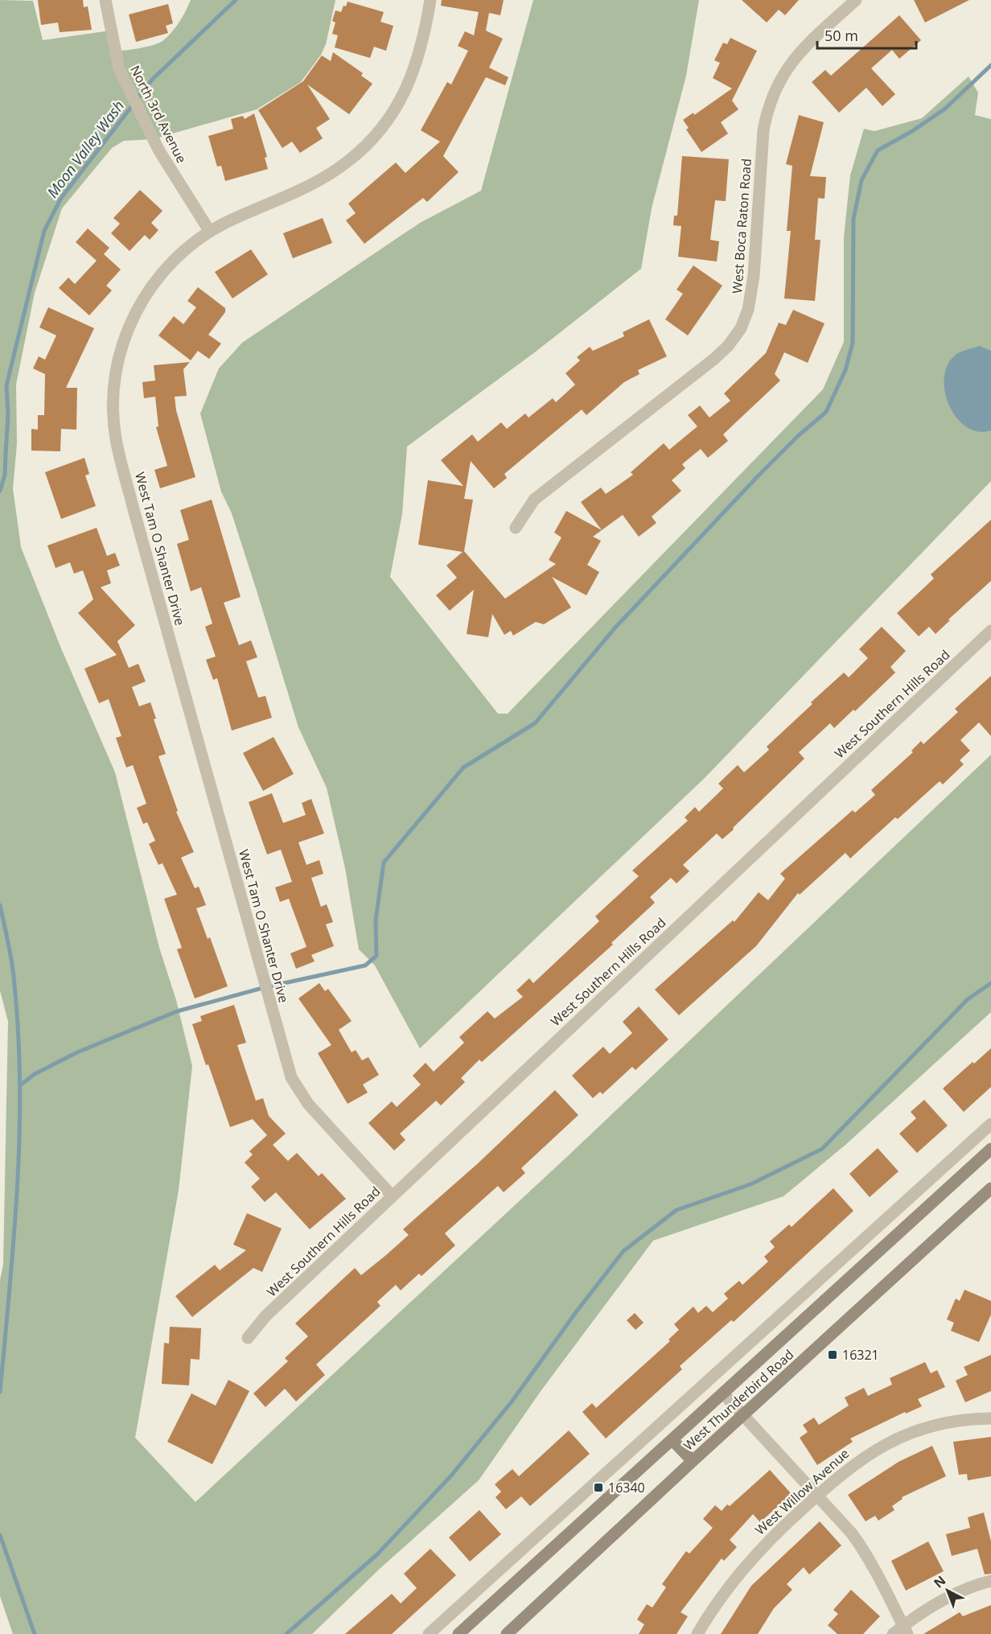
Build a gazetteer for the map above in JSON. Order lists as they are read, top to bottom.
{
  "streets": {
    "main road": ["West Thunderbird Road"],
    "street": [
      "North 3rd Avenue",
      "West Boca Raton Road",
      "West Tam O Shanter Drive",
      "West Southern Hills Road",
      "West Willow Avenue"
    ]
  },
  "crossings": [
    ["North 3rd Avenue", "West Tam O Shanter Drive"],
    ["West Tam O Shanter Drive", "West Southern Hills Road"]
  ],
  "water": ["Moon Valley Wash"],
  "places": {
    "transit": ["16321", "16340"]
  },
  "scale_bar": "50 m",
  "north": "top left"
}
